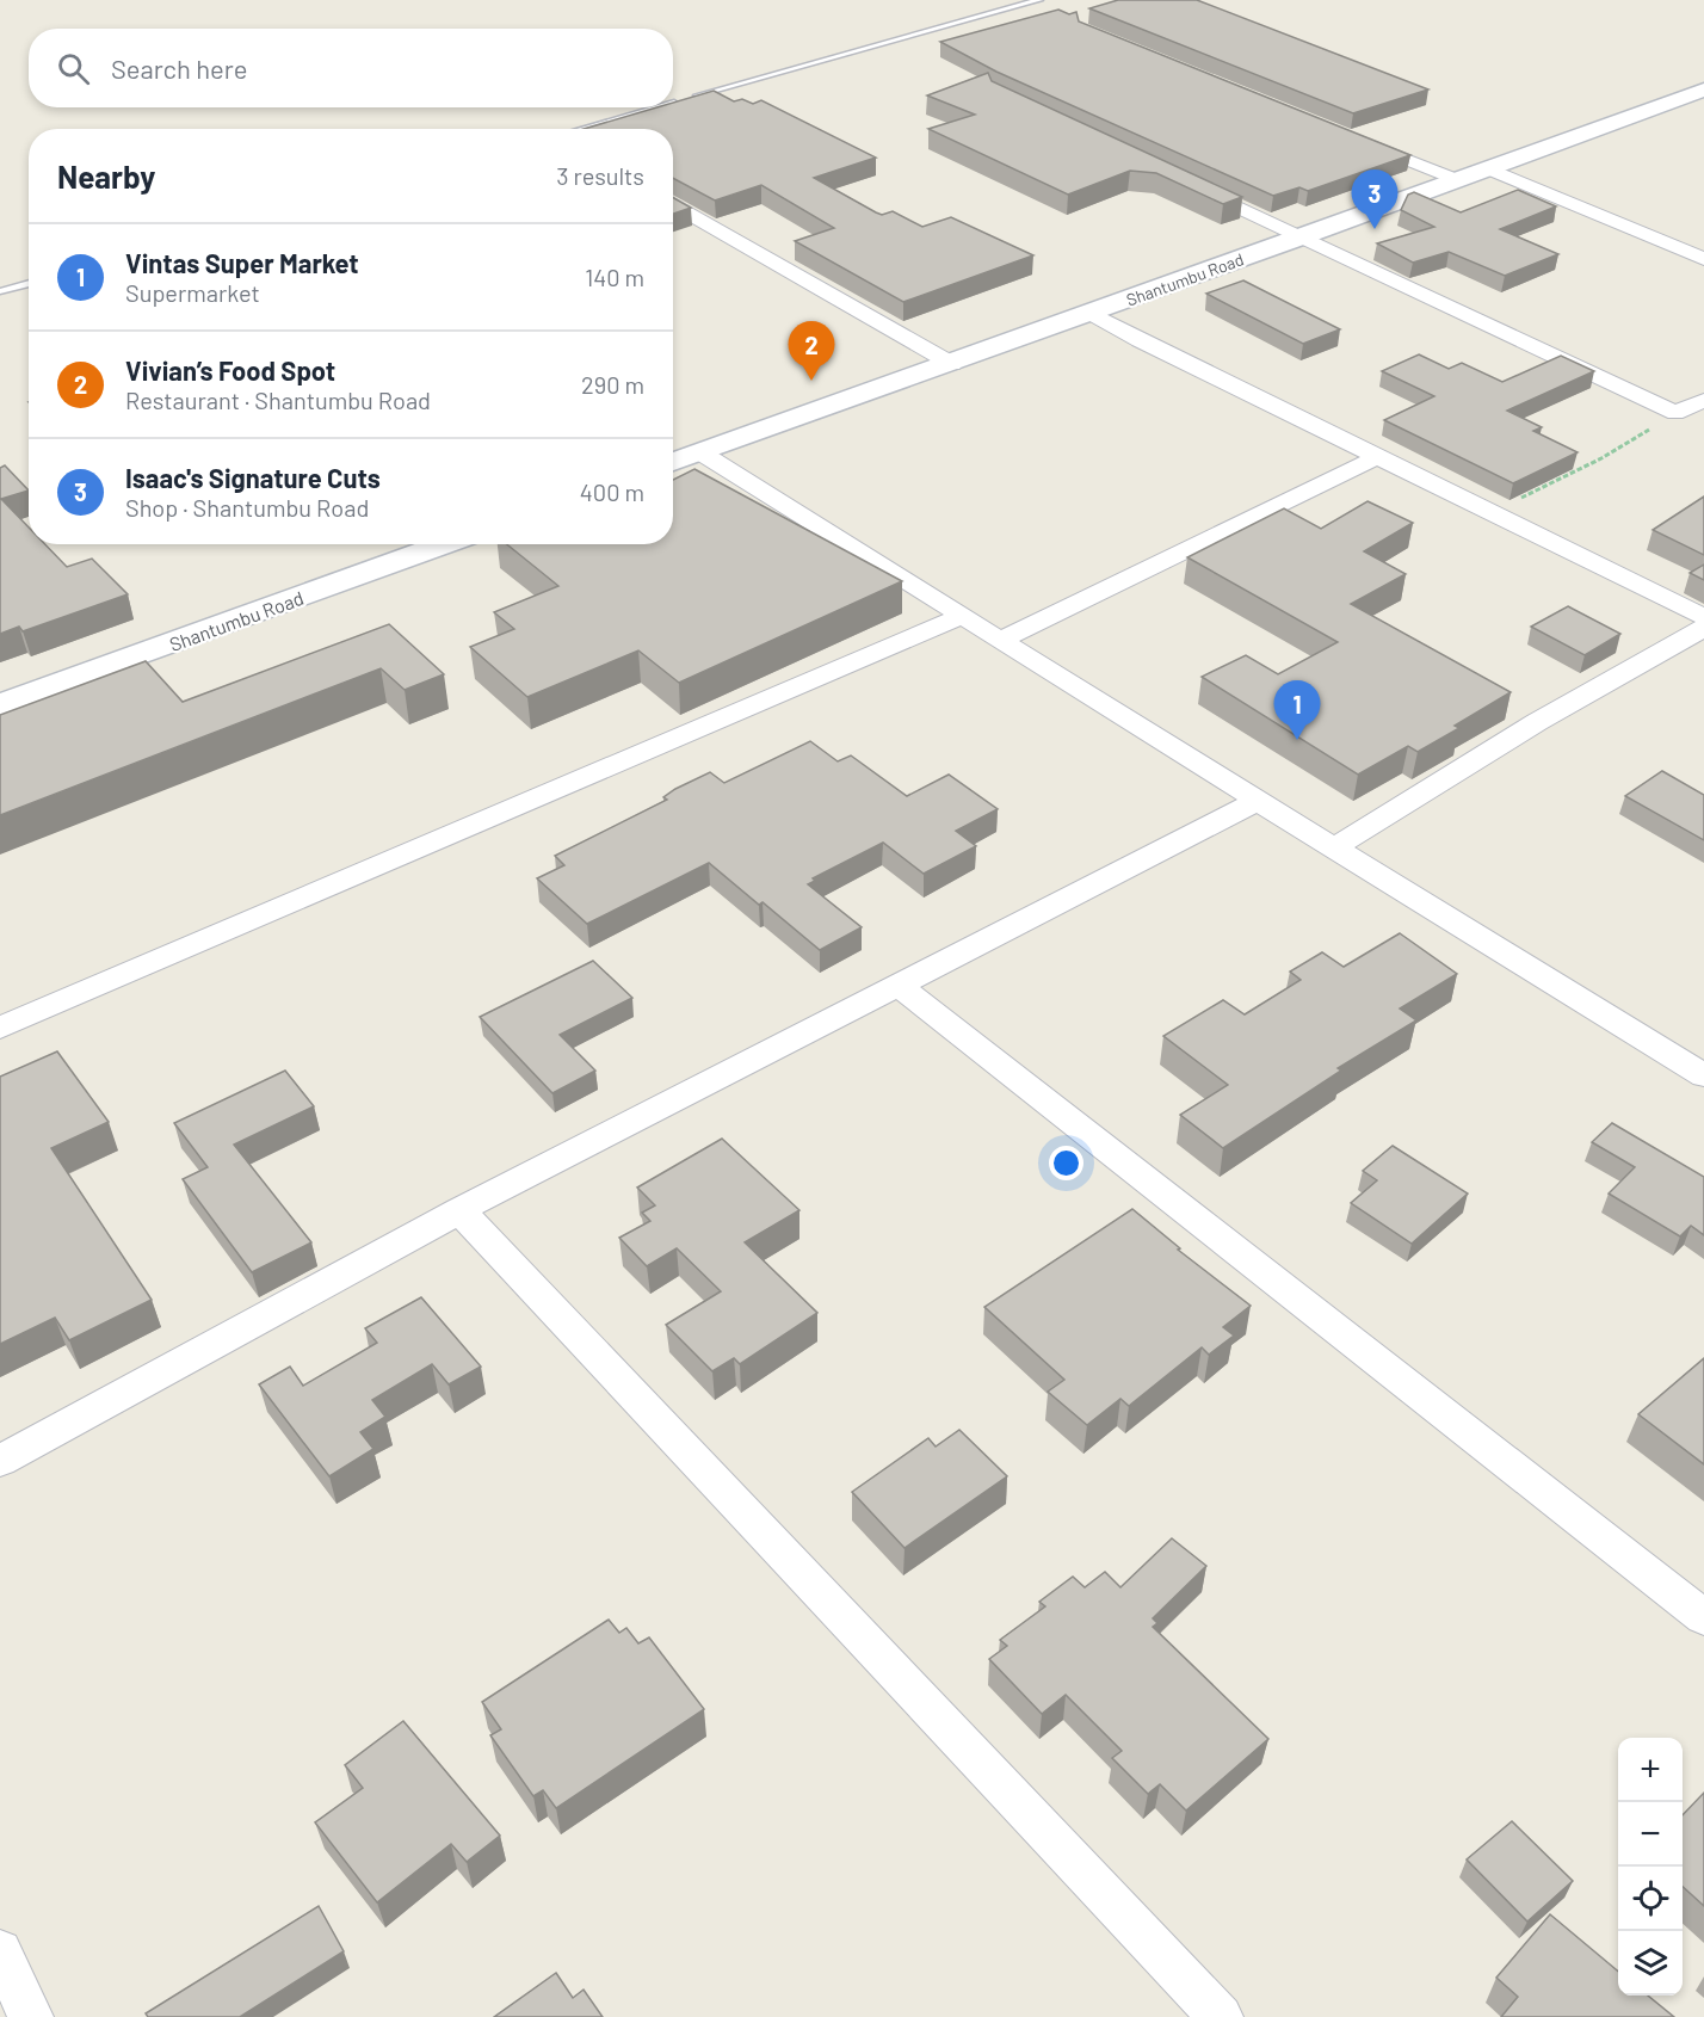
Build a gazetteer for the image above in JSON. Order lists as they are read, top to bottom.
{
  "streets": {
    "street": ["Shantumbu Road"]
  },
  "page": {
    "search": "Search here",
    "heading": ["Nearby", "3 results"],
    "pins": ["3", "2", "1"],
    "list": [
      {
        "mark": "1",
        "name": "Vintas Super Market",
        "note": "Supermarket",
        "value": "140 m"
      },
      {
        "mark": "2",
        "name": "Vivian’s Food Spot",
        "note": "Restaurant · Shantumbu Road",
        "value": "290 m"
      },
      {
        "mark": "3",
        "name": "Isaac's Signature Cuts",
        "note": "Shop · Shantumbu Road",
        "value": "400 m"
      }
    ],
    "map_buttons": ["+", "−"]
  }
}
